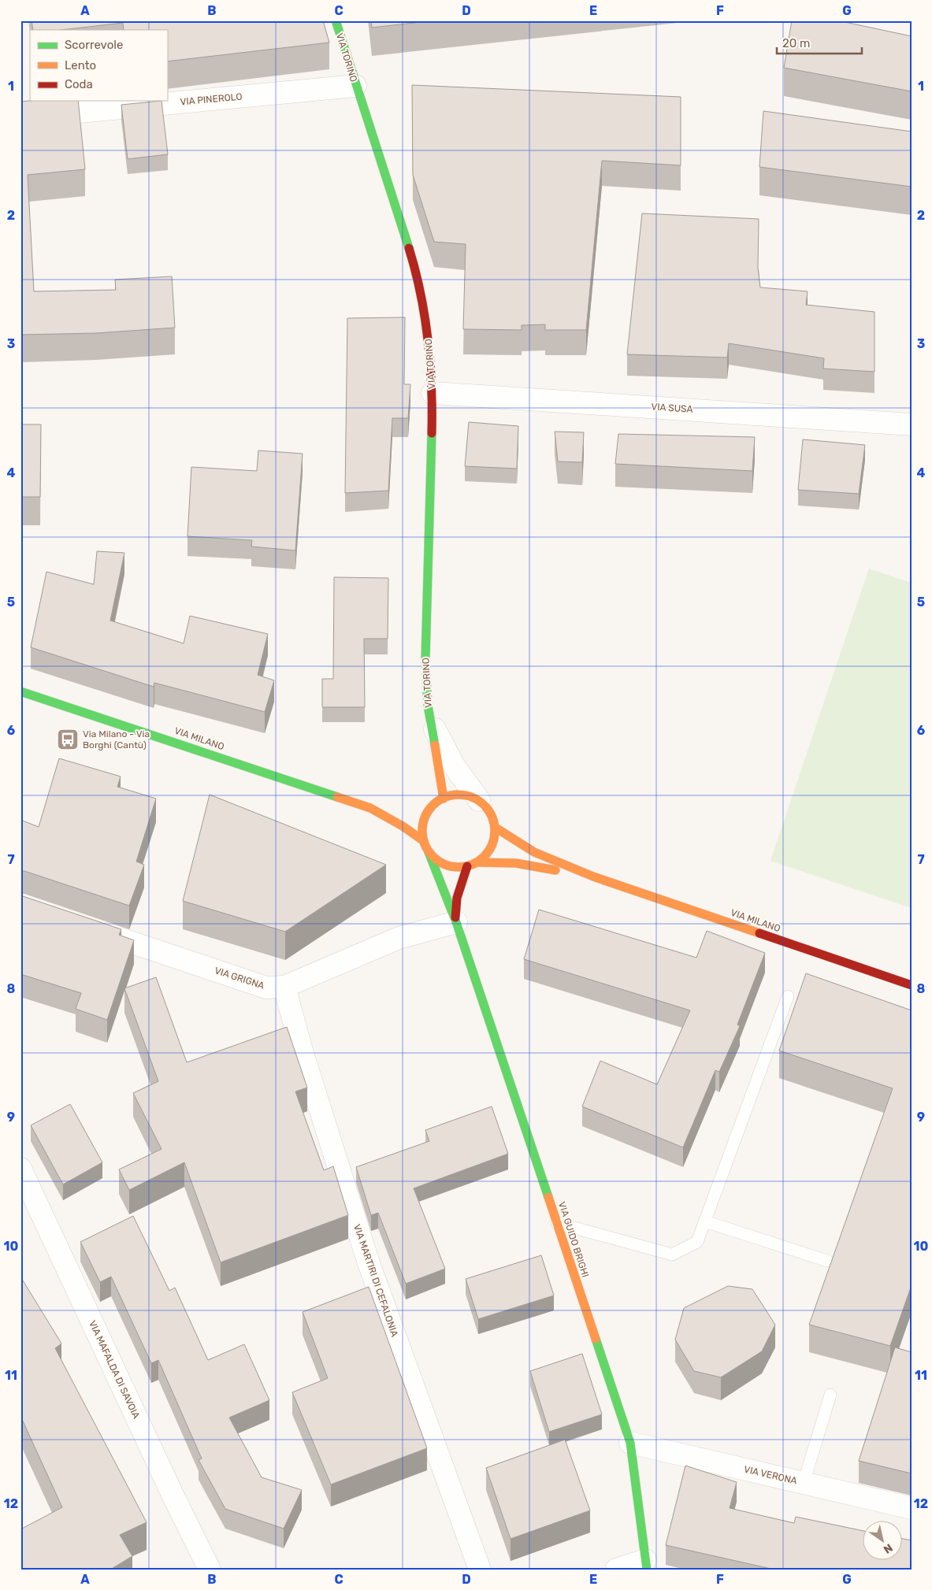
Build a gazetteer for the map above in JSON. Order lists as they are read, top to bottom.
{
  "streets": {
    "street": [
      "VIA TORINO",
      "VIA PINEROLO",
      "VIA SUSA",
      "VIA MILANO",
      "VIA GRIGNA",
      "VIA GUIDO BRIGHI",
      "VIA MARTIRI DI CEFALONIA",
      "VIA MAFALDA DI SAVOIA",
      "VIA VERONA"
    ]
  },
  "crossings": [
    ["VIA TORINO", "VIA PINEROLO"],
    ["VIA TORINO", "VIA SUSA"],
    ["VIA TORINO", "VIA MILANO"],
    ["VIA TORINO", "VIA GUIDO BRIGHI"],
    ["VIA MILANO", "VIA GUIDO BRIGHI"],
    ["VIA GRIGNA", "VIA GUIDO BRIGHI"],
    ["VIA GRIGNA", "VIA MARTIRI DI CEFALONIA"],
    ["VIA GUIDO BRIGHI", "VIA VERONA"]
  ],
  "places": {
    "bus stop": ["Via Milano - Via Borghi (Cantù)"]
  },
  "legend": ["Scorrevole", "Lento", "Coda"],
  "scale_bar": "20 m",
  "north": "bottom right",
  "grid": {
    "columns": [
      "A",
      "B",
      "C",
      "D",
      "E",
      "F",
      "G"
    ],
    "rows": [
      "1",
      "2",
      "3",
      "4",
      "5",
      "6",
      "7",
      "8",
      "9",
      "10",
      "11",
      "12"
    ]
  }
}
